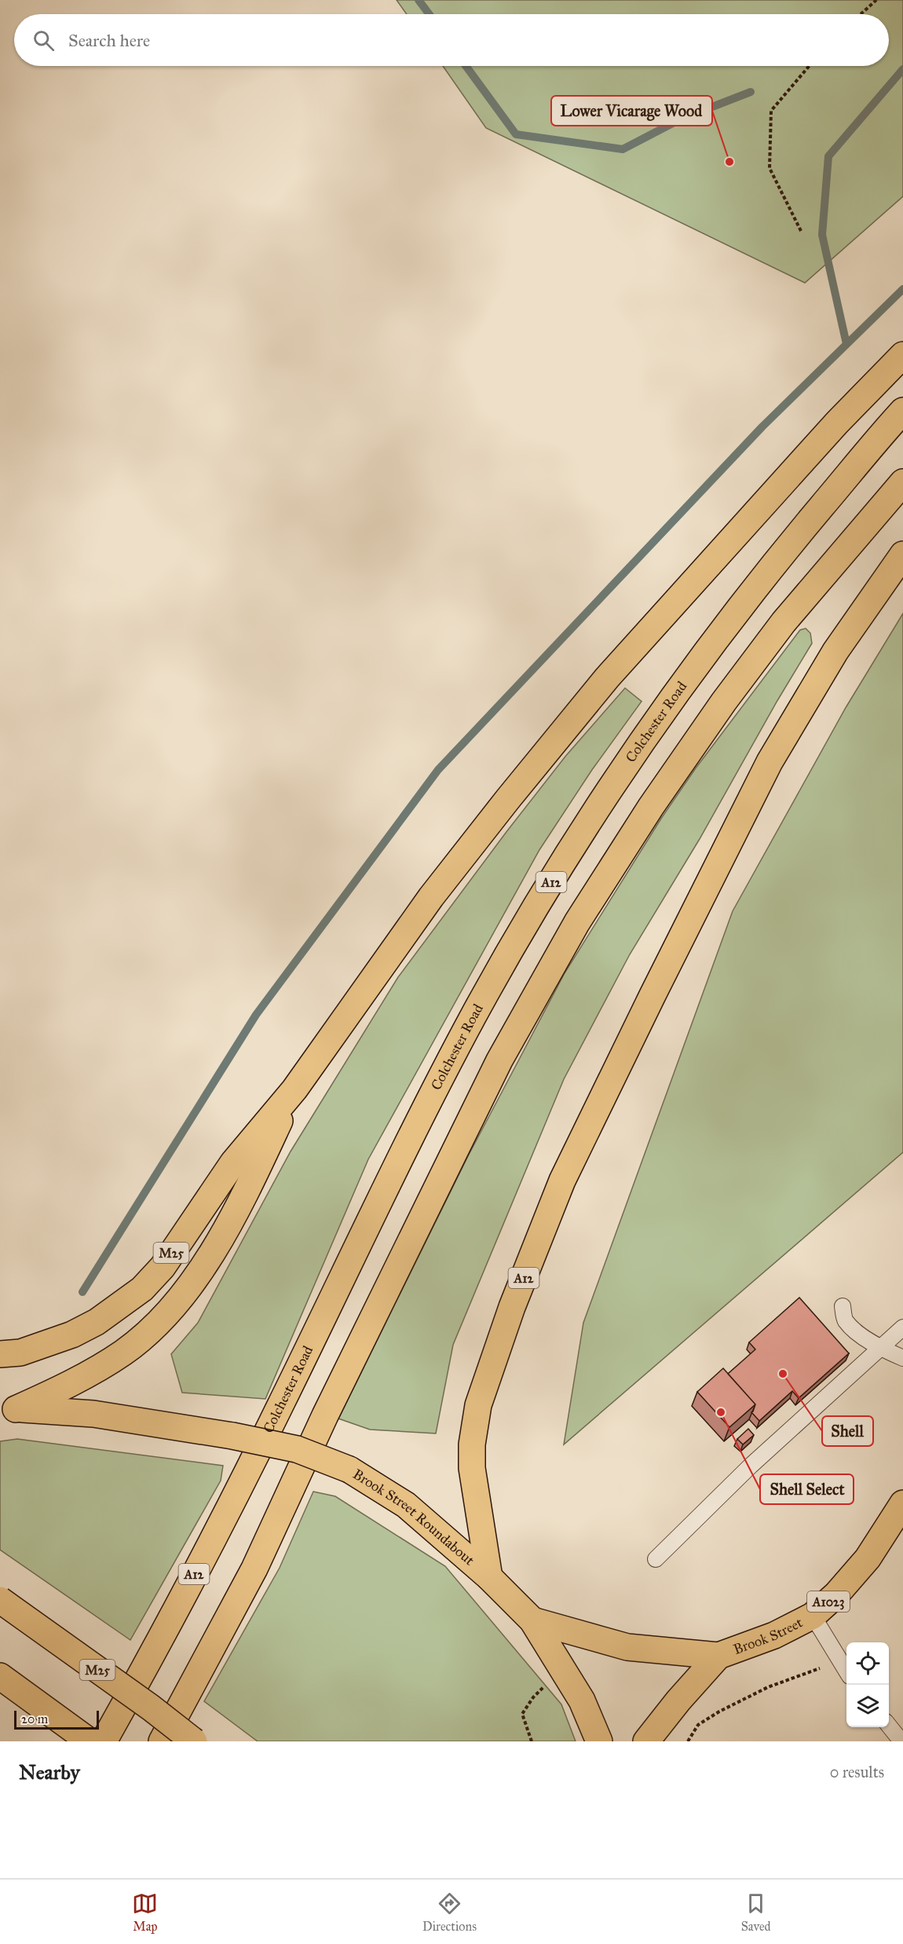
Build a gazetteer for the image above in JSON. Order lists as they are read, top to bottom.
{
  "streets": {
    "main road": [
      "Colchester Road",
      "A12",
      "M25",
      "Brook Street Roundabout",
      "A1023",
      "Brook Street"
    ]
  },
  "crossings": [
    ["A12", "Brook Street Roundabout"],
    ["Brook Street Roundabout", "Brook Street"]
  ],
  "places": ["Lower Vicarage Wood", "Shell", "Shell Select"],
  "scale_bar": "20 m",
  "page": {
    "search": "Search here",
    "scale": "20 m",
    "heading": ["Nearby", "0 results"],
    "nav": ["Map", "Directions", "Saved"]
  }
}
